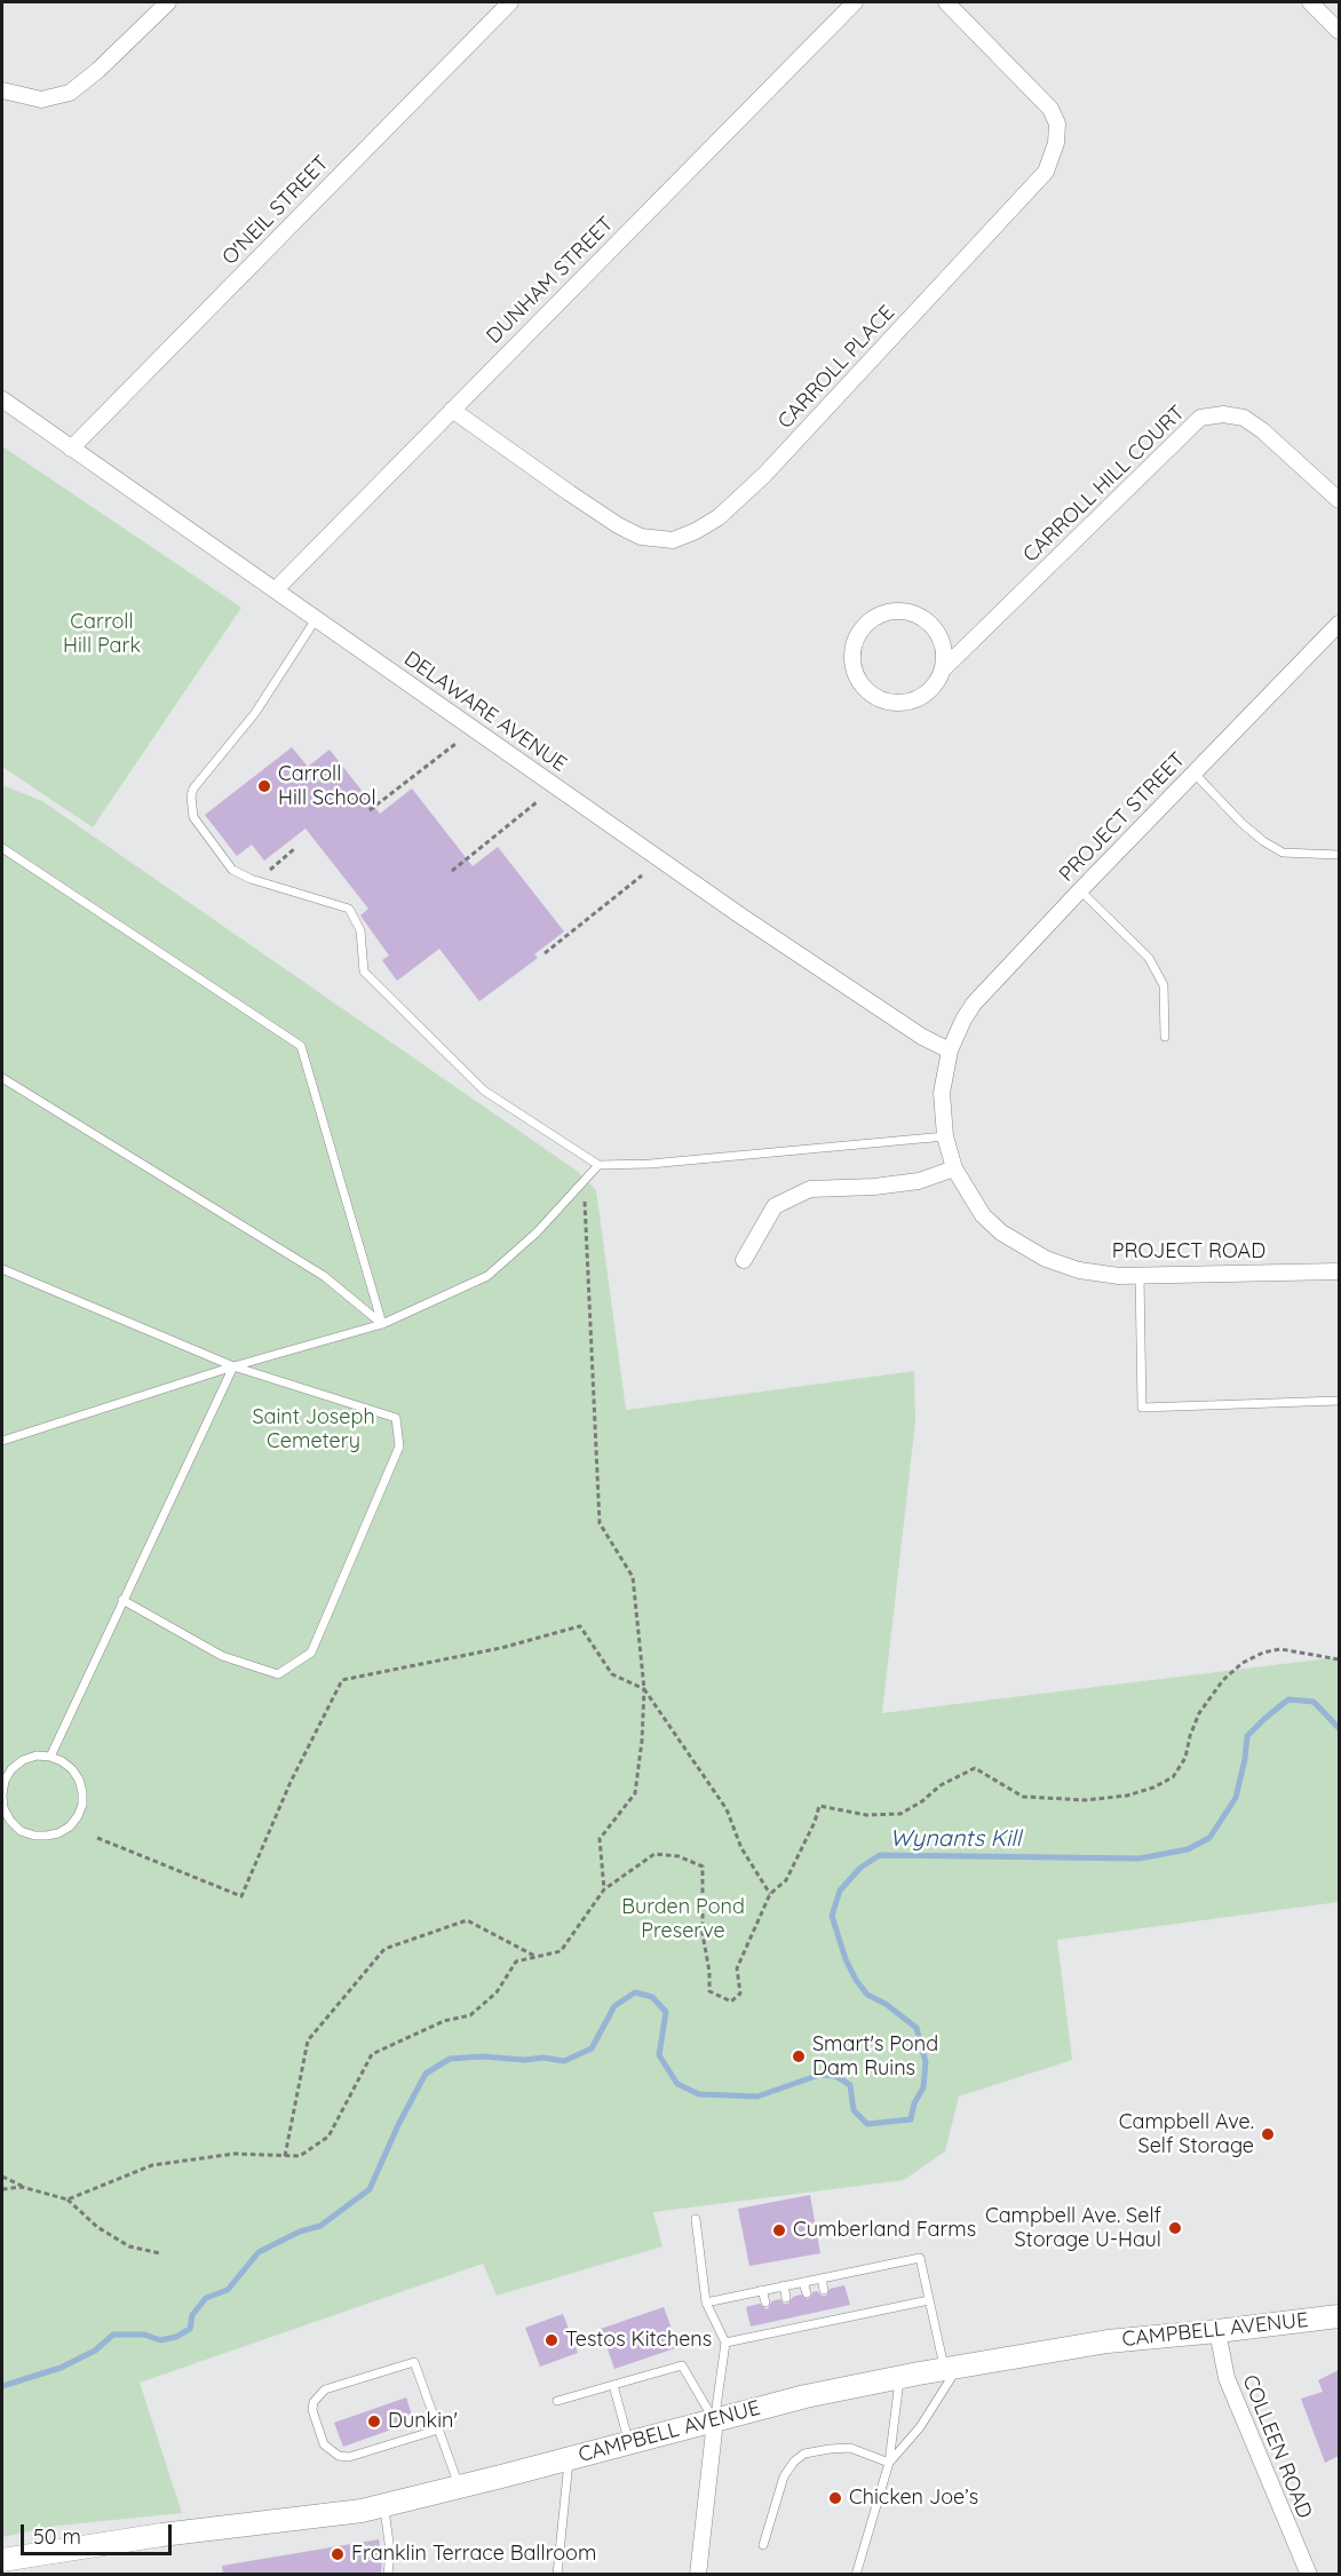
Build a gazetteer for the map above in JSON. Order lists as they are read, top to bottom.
{
  "streets": {
    "street": [
      "O'NEIL STREET",
      "DUNHAM STREET",
      "CARROLL PLACE",
      "CARROLL HILL COURT",
      "DELAWARE AVENUE",
      "PROJECT STREET",
      "PROJECT ROAD",
      "CAMPBELL AVENUE",
      "COLLEEN ROAD"
    ]
  },
  "crossings": [
    ["O'NEIL STREET", "DELAWARE AVENUE"],
    ["DUNHAM STREET", "CARROLL PLACE"],
    ["DUNHAM STREET", "DELAWARE AVENUE"],
    ["DELAWARE AVENUE", "PROJECT STREET"],
    ["DELAWARE AVENUE", "PROJECT ROAD"],
    ["PROJECT STREET", "PROJECT ROAD"],
    ["CAMPBELL AVENUE", "COLLEEN ROAD"]
  ],
  "water": ["Wynants Kill"],
  "parks": ["Carroll Hill Park", "Saint Joseph Cemetery", "Burden Pond Preserve"],
  "places": [
    "Carroll Hill School",
    "Smart's Pond Dam Ruins",
    "Campbell Ave. Self Storage",
    "Campbell Ave. Self Storage U-Haul",
    "Cumberland Farms",
    "Testos Kitchens",
    "Dunkin'",
    "Chicken Joe’s",
    "Franklin Terrace Ballroom"
  ],
  "scale_bar": "50 m"
}
